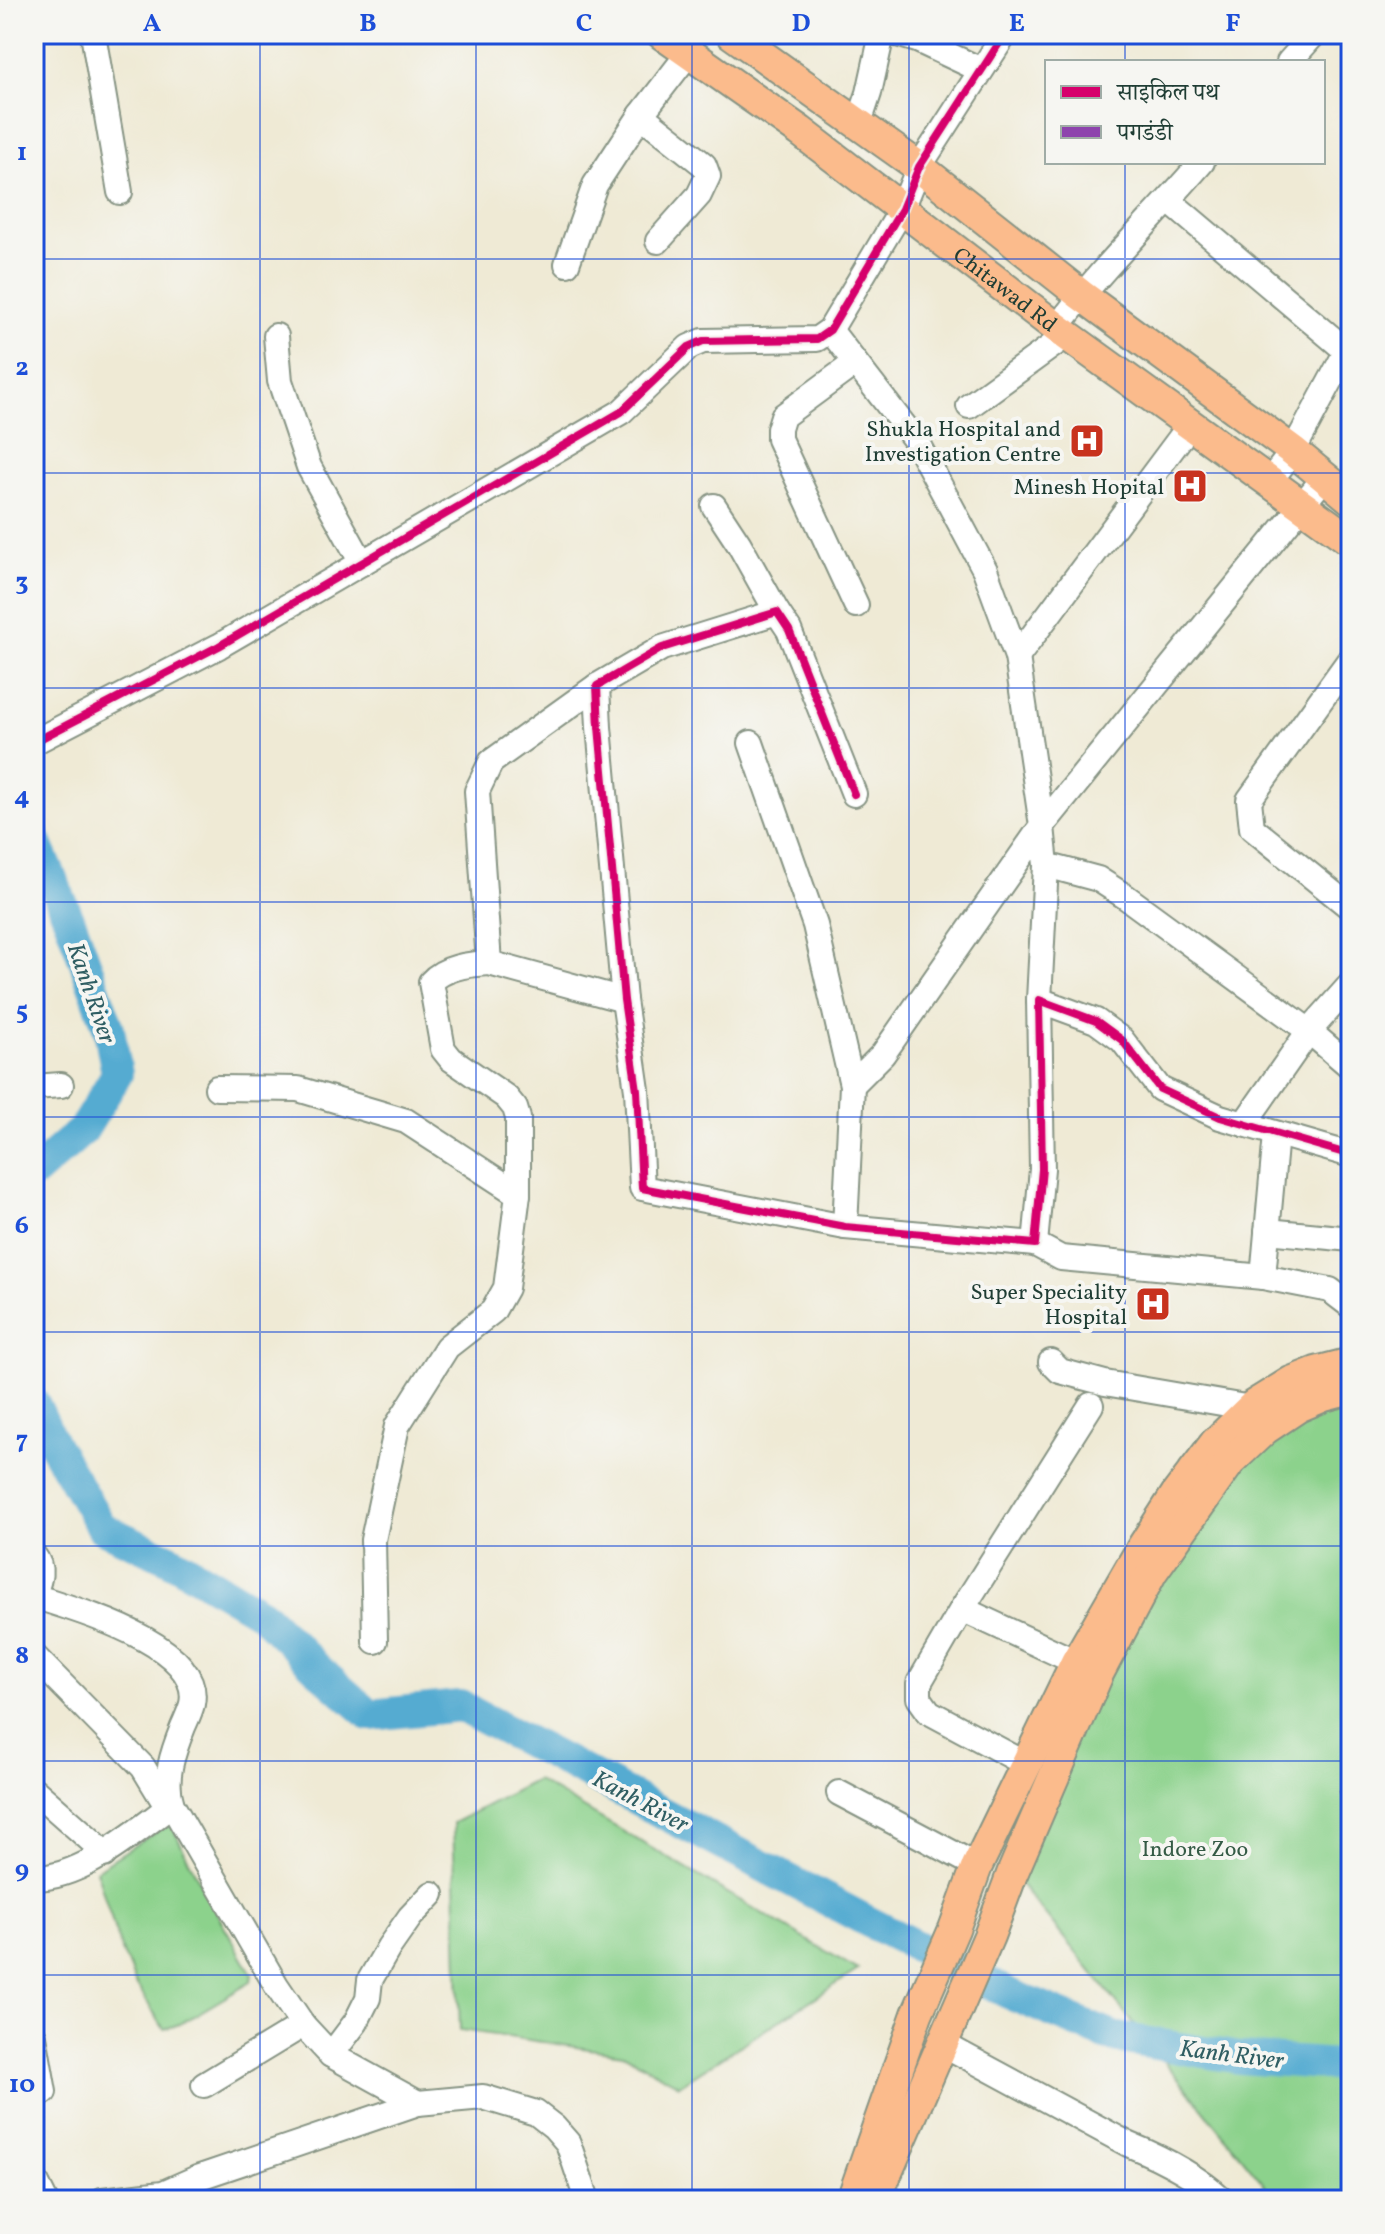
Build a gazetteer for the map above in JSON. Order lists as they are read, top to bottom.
{
  "streets": {
    "main road": ["Chitawad Rd"]
  },
  "water": ["Kanh River"],
  "parks": ["Indore Zoo"],
  "places": {
    "hospital": ["Shukla Hospital and Investigation Centre", "Minesh Hopital", "Super Speciality Hospital"]
  },
  "legend": ["साइकिल पथ", "पगडंडी"],
  "grid": {
    "columns": [
      "A",
      "B",
      "C",
      "D",
      "E",
      "F"
    ],
    "rows": [
      "1",
      "2",
      "3",
      "4",
      "5",
      "6",
      "7",
      "8",
      "9",
      "10"
    ]
  }
}
